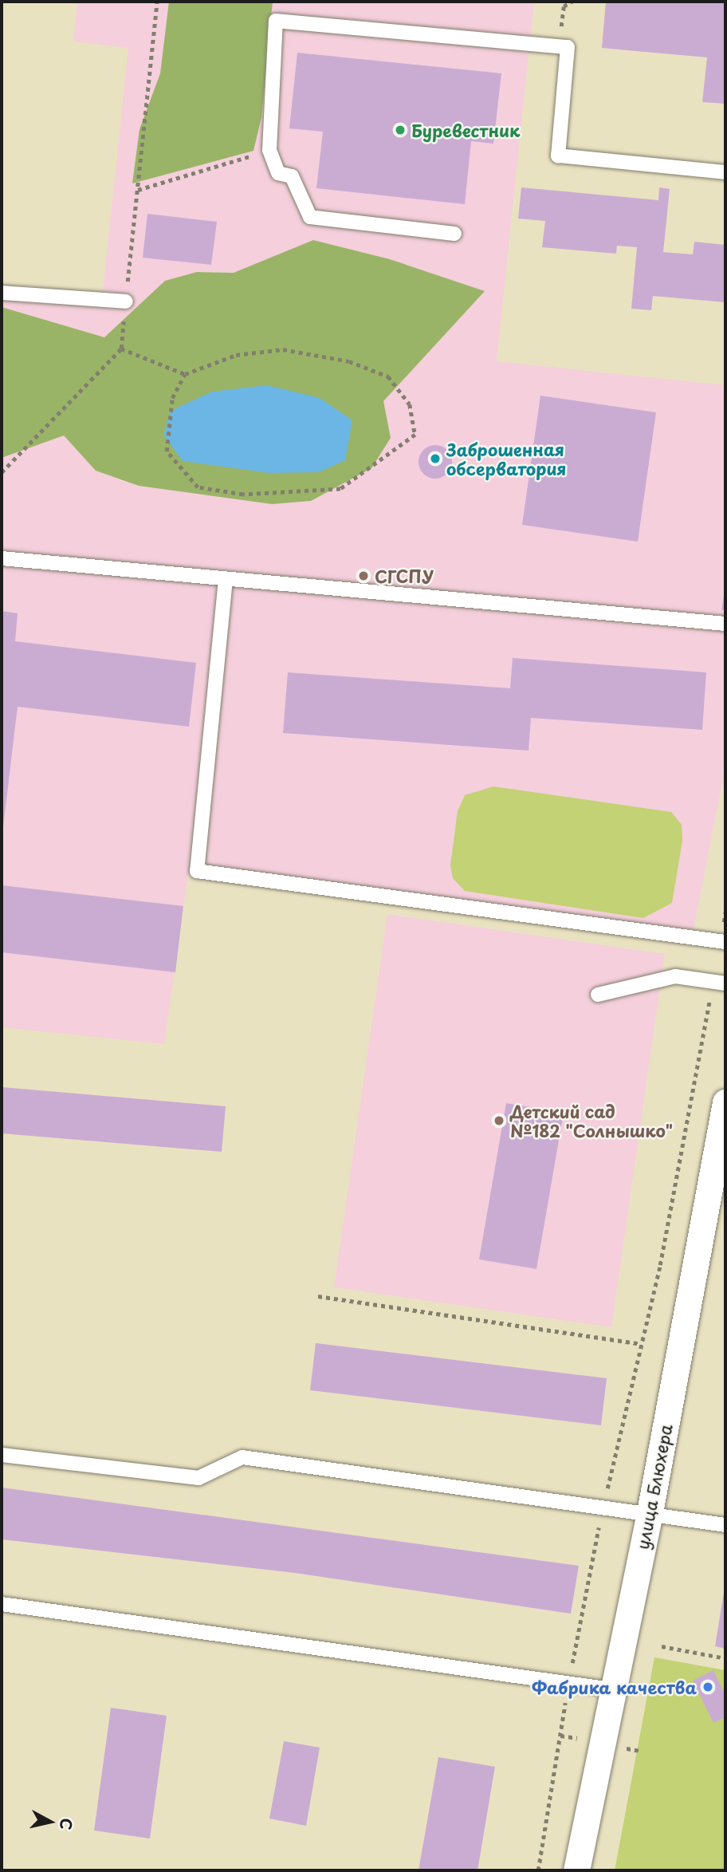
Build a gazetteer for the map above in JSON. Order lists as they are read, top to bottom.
{
  "streets": {
    "street": ["улица Блюхера"]
  },
  "places": [
    "Буревестник",
    "Заброшенная обсерватория",
    "СГСПУ",
    "Детский сад №182 \"Солнышко\"",
    "Фабрика качества"
  ],
  "north": "right"
}
